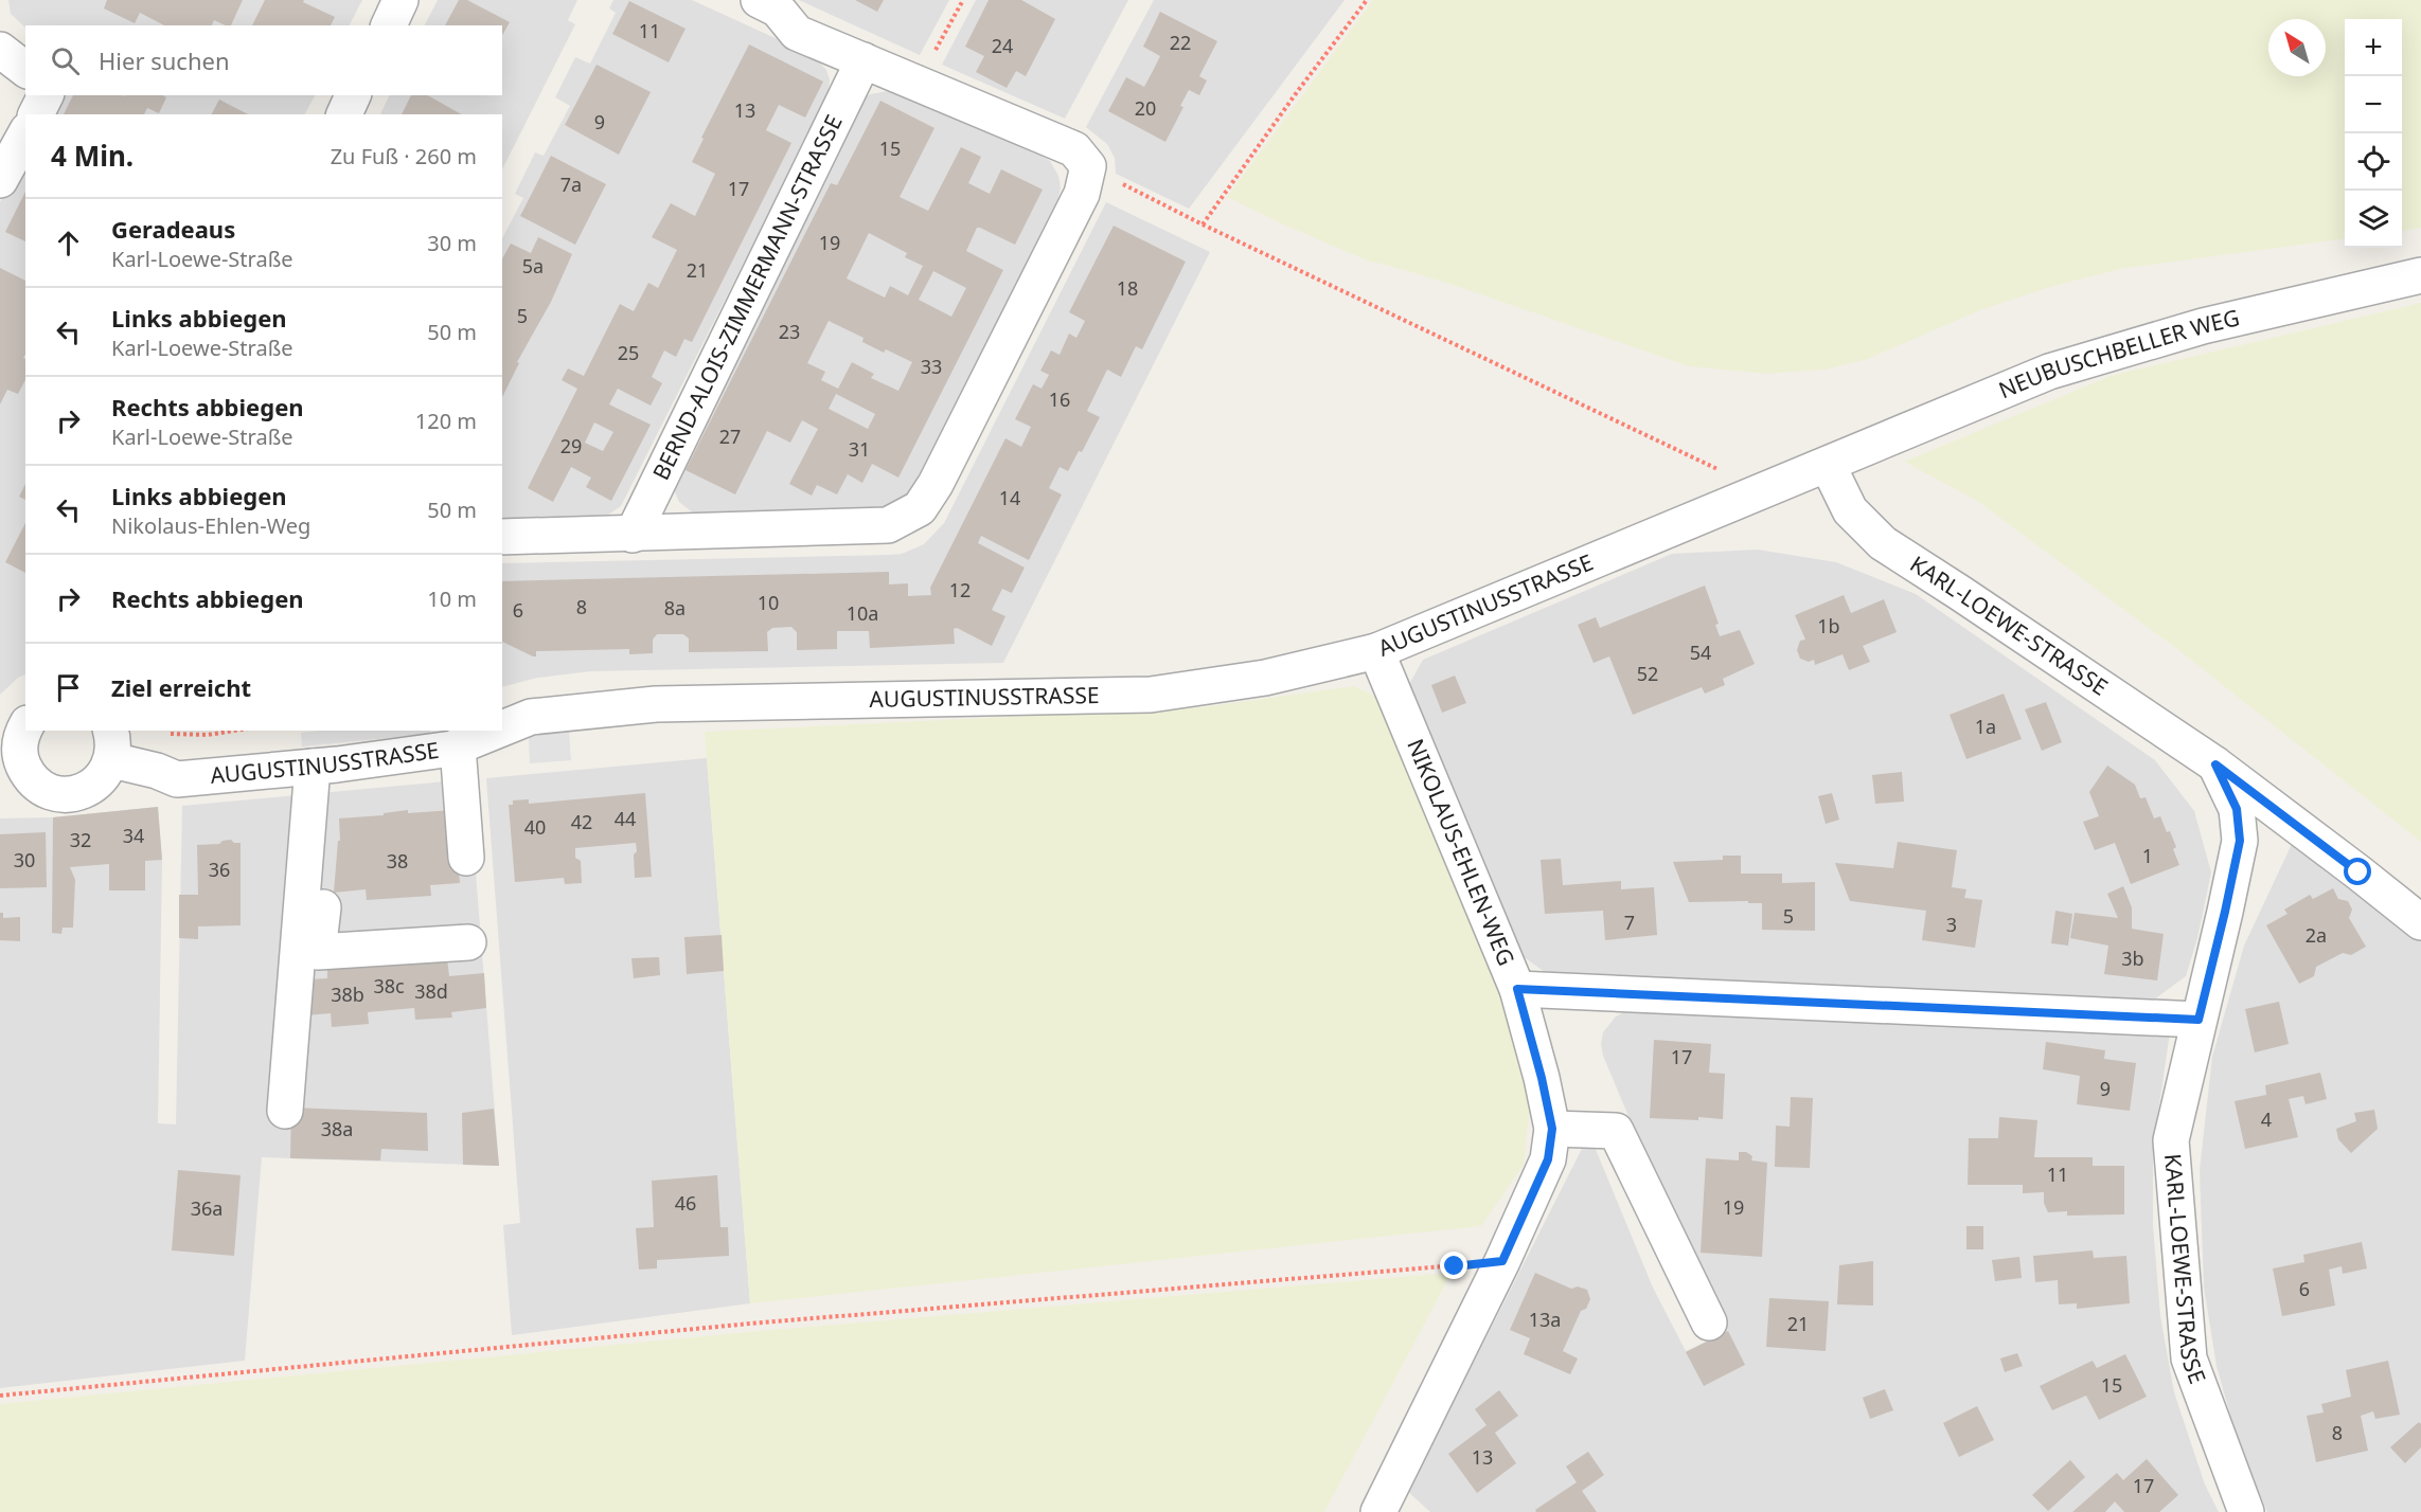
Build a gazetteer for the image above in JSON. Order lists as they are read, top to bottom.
{
  "streets": {
    "street": [
      "BERND-ALOIS-ZIMMERMANN-STRASSE",
      "NEUBUSCHBELLER WEG",
      "AUGUSTINUSSTRASSE",
      "KARL-LOEWE-STRASSE",
      "NIKOLAUS-EHLEN-WEG"
    ]
  },
  "crossings": [
    ["NEUBUSCHBELLER WEG", "AUGUSTINUSSTRASSE"],
    ["NEUBUSCHBELLER WEG", "KARL-LOEWE-STRASSE"],
    ["AUGUSTINUSSTRASSE", "KARL-LOEWE-STRASSE"],
    ["AUGUSTINUSSTRASSE", "NIKOLAUS-EHLEN-WEG"]
  ],
  "house_numbers": [
    "11",
    "22",
    "24",
    "20",
    "13",
    "9",
    "15",
    "7a",
    "17",
    "19",
    "5a",
    "21",
    "18",
    "5",
    "23",
    "25",
    "33",
    "16",
    "27",
    "29",
    "31",
    "14",
    "12",
    "10",
    "8",
    "8a",
    "6",
    "10a",
    "1b",
    "54",
    "52",
    "1a",
    "44",
    "42",
    "40",
    "34",
    "32",
    "1",
    "30",
    "38",
    "36",
    "5",
    "7",
    "3",
    "2a",
    "3b",
    "38c",
    "38d",
    "38b",
    "17",
    "9",
    "4",
    "38a",
    "11",
    "46",
    "19",
    "36a",
    "6",
    "13a",
    "21",
    "15",
    "8",
    "13",
    "17"
  ],
  "north": "top left",
  "page": {
    "map_buttons": ["+", "−"],
    "search": "Hier suchen",
    "heading": ["4 Min.", "Zu Fuß · 260 m"],
    "list": [
      ["Geradeaus", "Karl-Loewe-Straße", "30 m"],
      ["Links abbiegen", "Karl-Loewe-Straße", "50 m"],
      ["Rechts abbiegen", "Karl-Loewe-Straße", "120 m"],
      ["Links abbiegen", "Nikolaus-Ehlen-Weg", "50 m"],
      ["Rechts abbiegen", "10 m"],
      "Ziel erreicht"
    ]
  }
}
